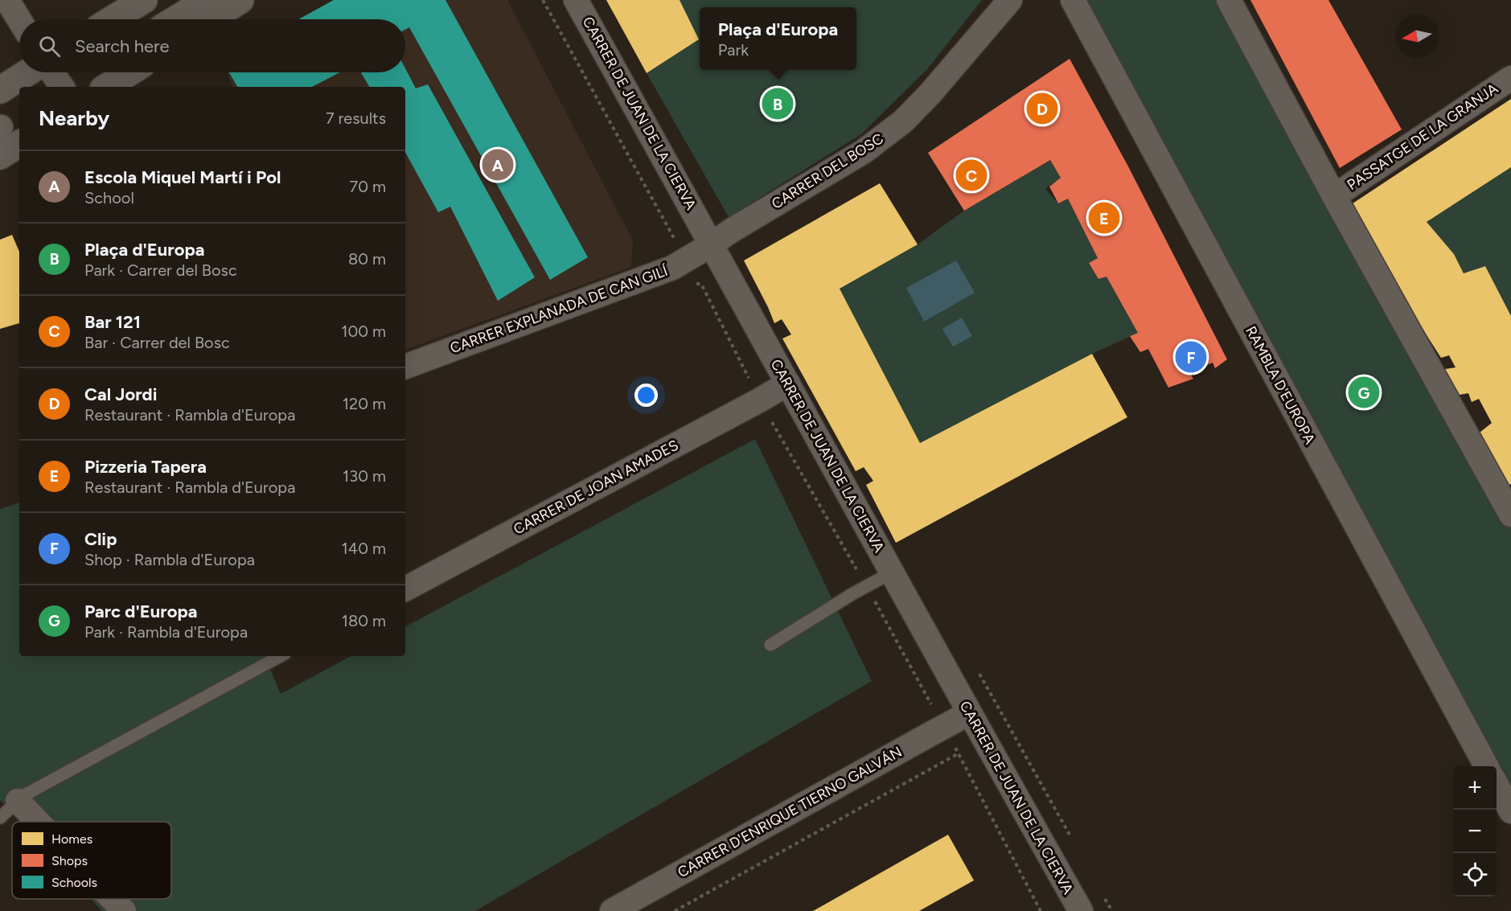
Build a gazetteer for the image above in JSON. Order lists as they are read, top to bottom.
{
  "streets": {
    "street": [
      "CARRER DE JUAN DE LA CIERVA",
      "PASSATGE DE LA GRANJA",
      "CARRER DEL BOSC",
      "CARRER EXPLANADA DE CAN GILÍ",
      "RAMBLA D'EUROPA",
      "CARRER DE JOAN AMADES",
      "CARRER D'ENRIQUE TIERNO GALVÁN"
    ]
  },
  "crossings": [
    ["CARRER DE JUAN DE LA CIERVA", "CARRER DEL BOSC"],
    ["CARRER DE JUAN DE LA CIERVA", "CARRER EXPLANADA DE CAN GILÍ"],
    ["CARRER DE JUAN DE LA CIERVA", "CARRER DE JOAN AMADES"],
    ["CARRER DE JUAN DE LA CIERVA", "CARRER D'ENRIQUE TIERNO GALVÁN"],
    ["CARRER DEL BOSC", "CARRER EXPLANADA DE CAN GILÍ"]
  ],
  "legend": ["Homes", "Shops", "Schools"],
  "north": "left",
  "page": {
    "popup": ["Plaça d'Europa", "Park"],
    "search": "Search here",
    "pins": [
      "B",
      "D",
      "A",
      "C",
      "E",
      "F",
      "G"
    ],
    "heading": ["Nearby", "7 results"],
    "list": [
      {
        "mark": "A",
        "name": "Escola Miquel Martí i Pol",
        "note": "School",
        "value": "70 m"
      },
      {
        "mark": "B",
        "name": "Plaça d'Europa",
        "note": "Park · Carrer del Bosc",
        "value": "80 m"
      },
      {
        "mark": "C",
        "name": "Bar 121",
        "note": "Bar · Carrer del Bosc",
        "value": "100 m"
      },
      {
        "mark": "D",
        "name": "Cal Jordi",
        "note": "Restaurant · Rambla d'Europa",
        "value": "120 m"
      },
      {
        "mark": "E",
        "name": "Pizzeria Tapera",
        "note": "Restaurant · Rambla d'Europa",
        "value": "130 m"
      },
      {
        "mark": "F",
        "name": "Clip",
        "note": "Shop · Rambla d'Europa",
        "value": "140 m"
      },
      {
        "mark": "G",
        "name": "Parc d'Europa",
        "note": "Park · Rambla d'Europa",
        "value": "180 m"
      }
    ],
    "map_buttons": ["+", "−"]
  }
}
